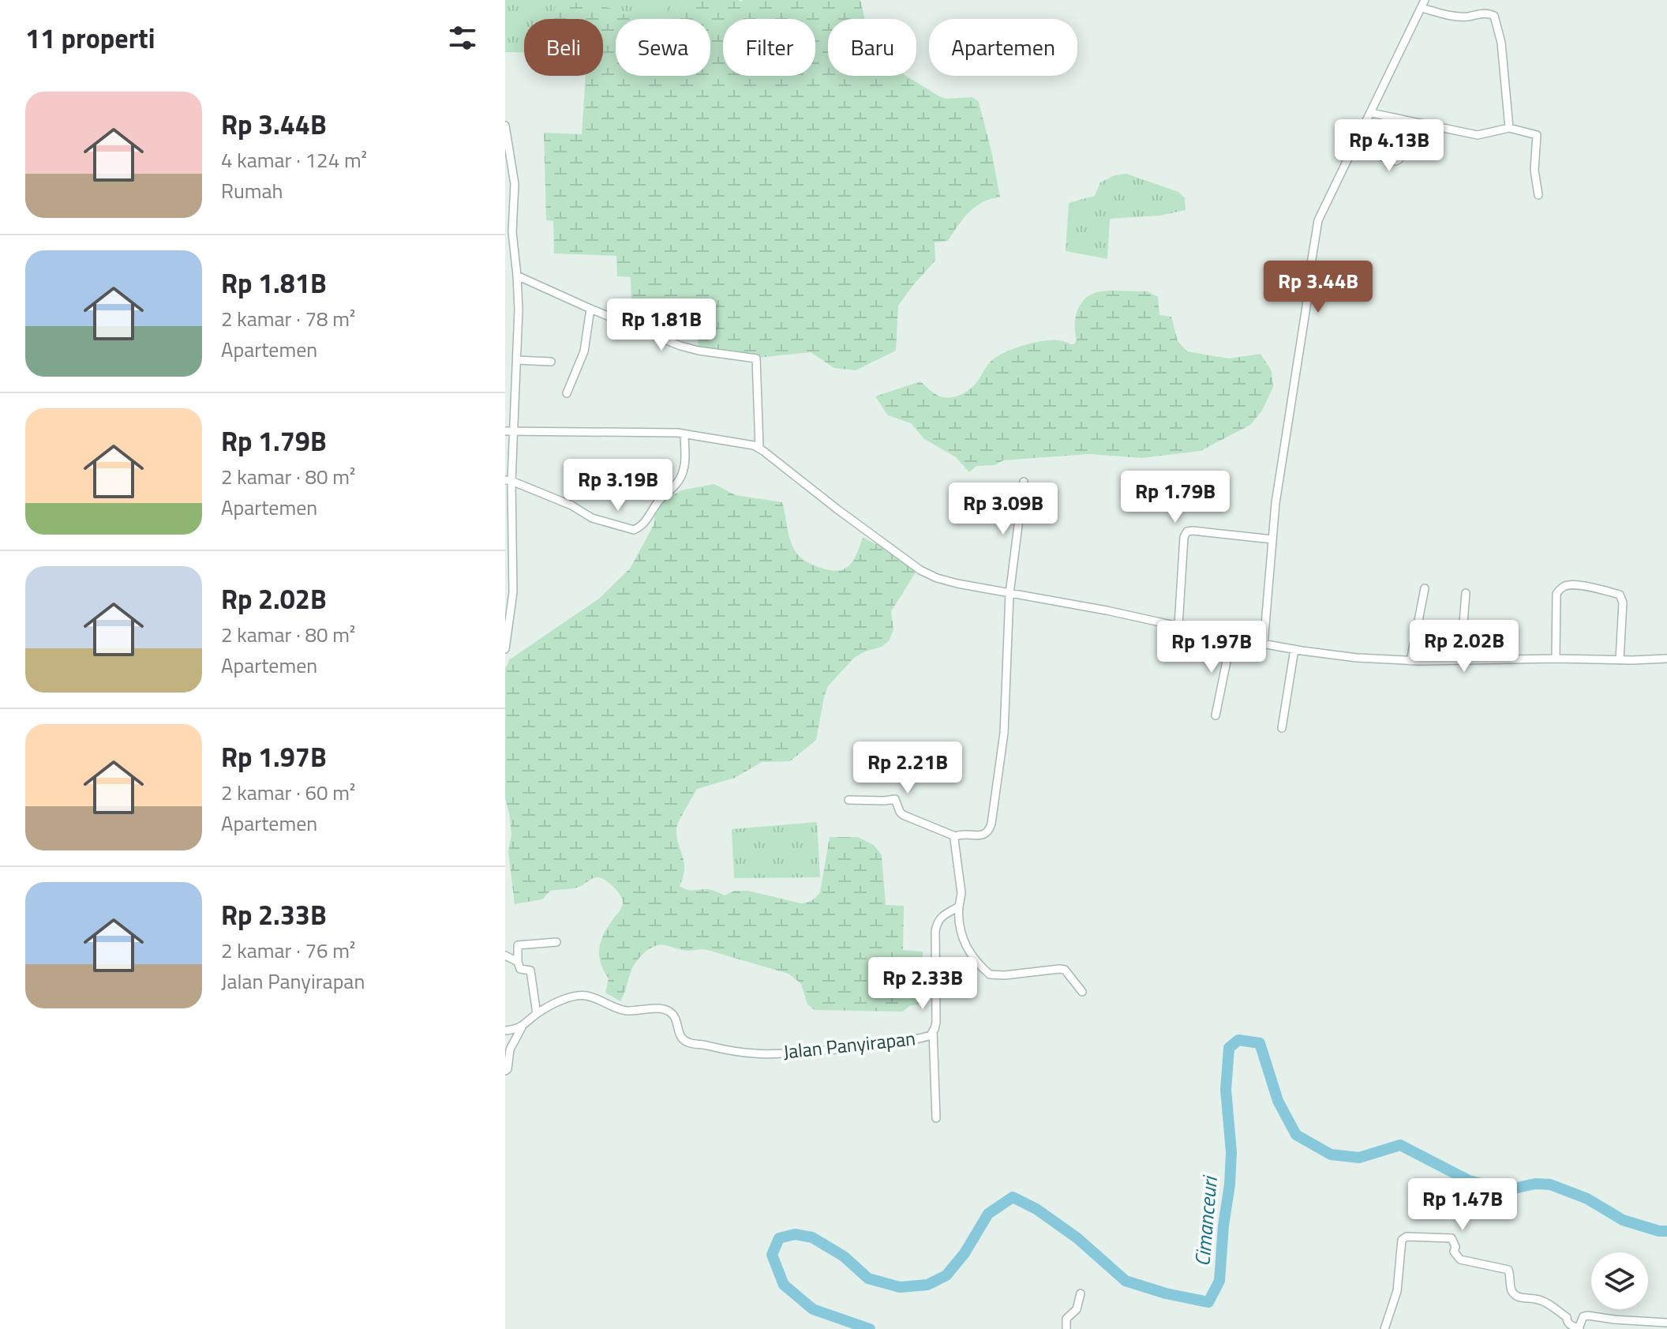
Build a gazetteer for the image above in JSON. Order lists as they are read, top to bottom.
{
  "streets": {
    "street": ["Jalan Panyirapan"]
  },
  "water": ["Cimanceuri"],
  "page": {
    "heading": "11 properti",
    "chip": [
      "Beli",
      "Sewa",
      "Filter",
      "Baru",
      "Apartemen"
    ],
    "list": [
      {
        "name": "Rp 3.44B",
        "note": "4 kamar · 124 m² · Rumah"
      },
      {
        "name": "Rp 1.81B",
        "note": "2 kamar · 78 m² · Apartemen"
      },
      {
        "name": "Rp 1.79B",
        "note": "2 kamar · 80 m² · Apartemen"
      },
      {
        "name": "Rp 2.02B",
        "note": "2 kamar · 80 m² · Apartemen"
      },
      {
        "name": "Rp 1.97B",
        "note": "2 kamar · 60 m² · Apartemen"
      },
      {
        "name": "Rp 2.33B",
        "note": "2 kamar · 76 m² · Jalan Panyirapan"
      }
    ],
    "price": [
      "Rp 4.13B",
      "Rp 3.44B",
      "Rp 1.81B",
      "Rp 3.19B",
      "Rp 1.79B",
      "Rp 3.09B",
      "Rp 2.02B",
      "Rp 1.97B",
      "Rp 2.21B",
      "Rp 2.33B",
      "Rp 1.47B"
    ]
  }
}
